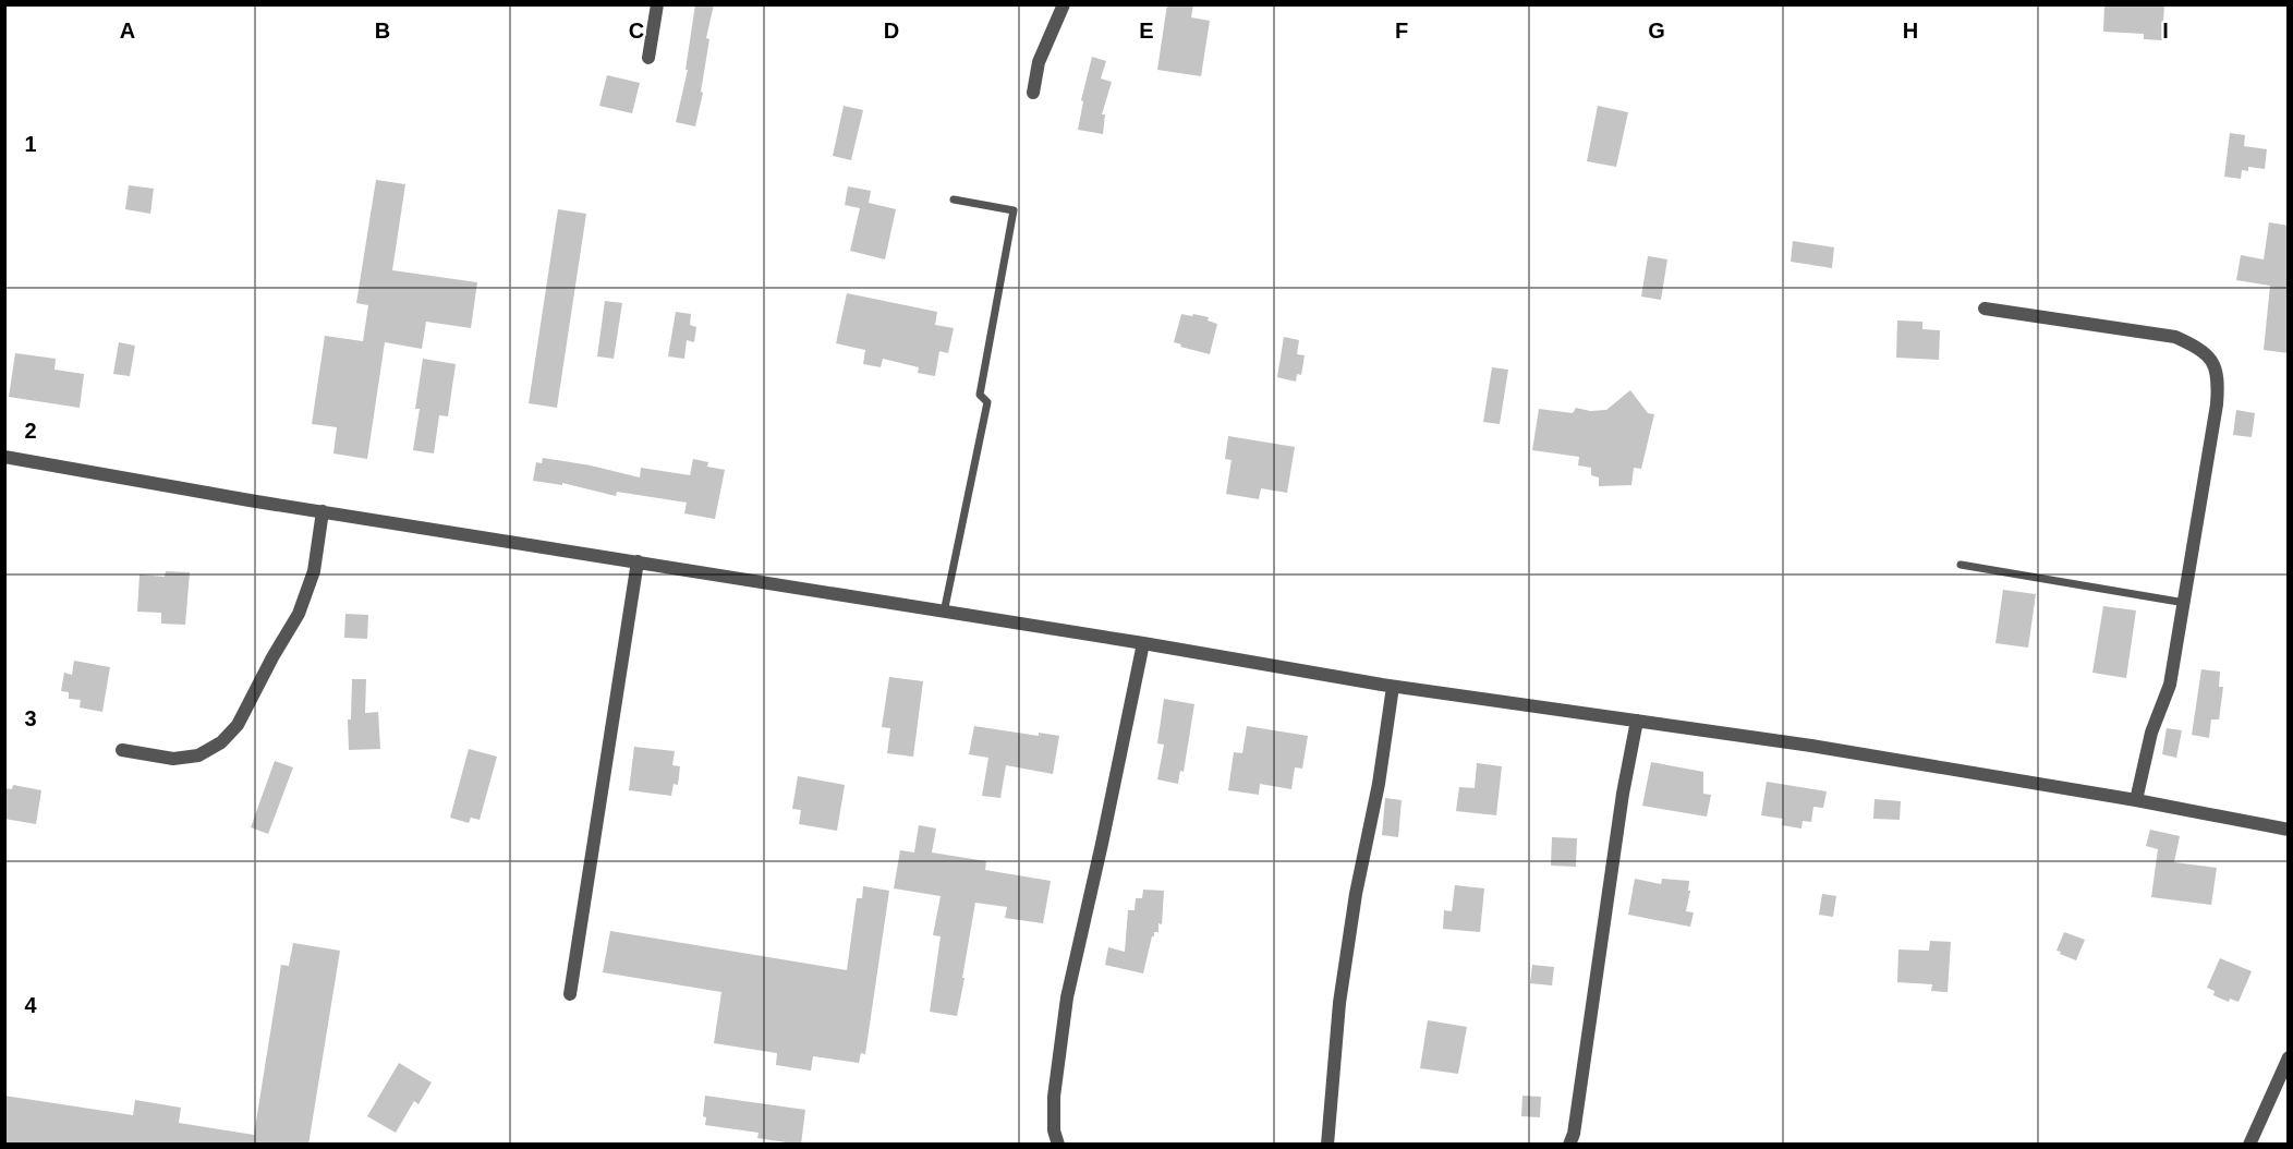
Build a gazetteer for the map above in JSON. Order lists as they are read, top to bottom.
{
  "grid": {
    "columns": [
      "A",
      "B",
      "C",
      "D",
      "E",
      "F",
      "G",
      "H",
      "I"
    ],
    "rows": [
      "1",
      "2",
      "3",
      "4"
    ]
  }
}
